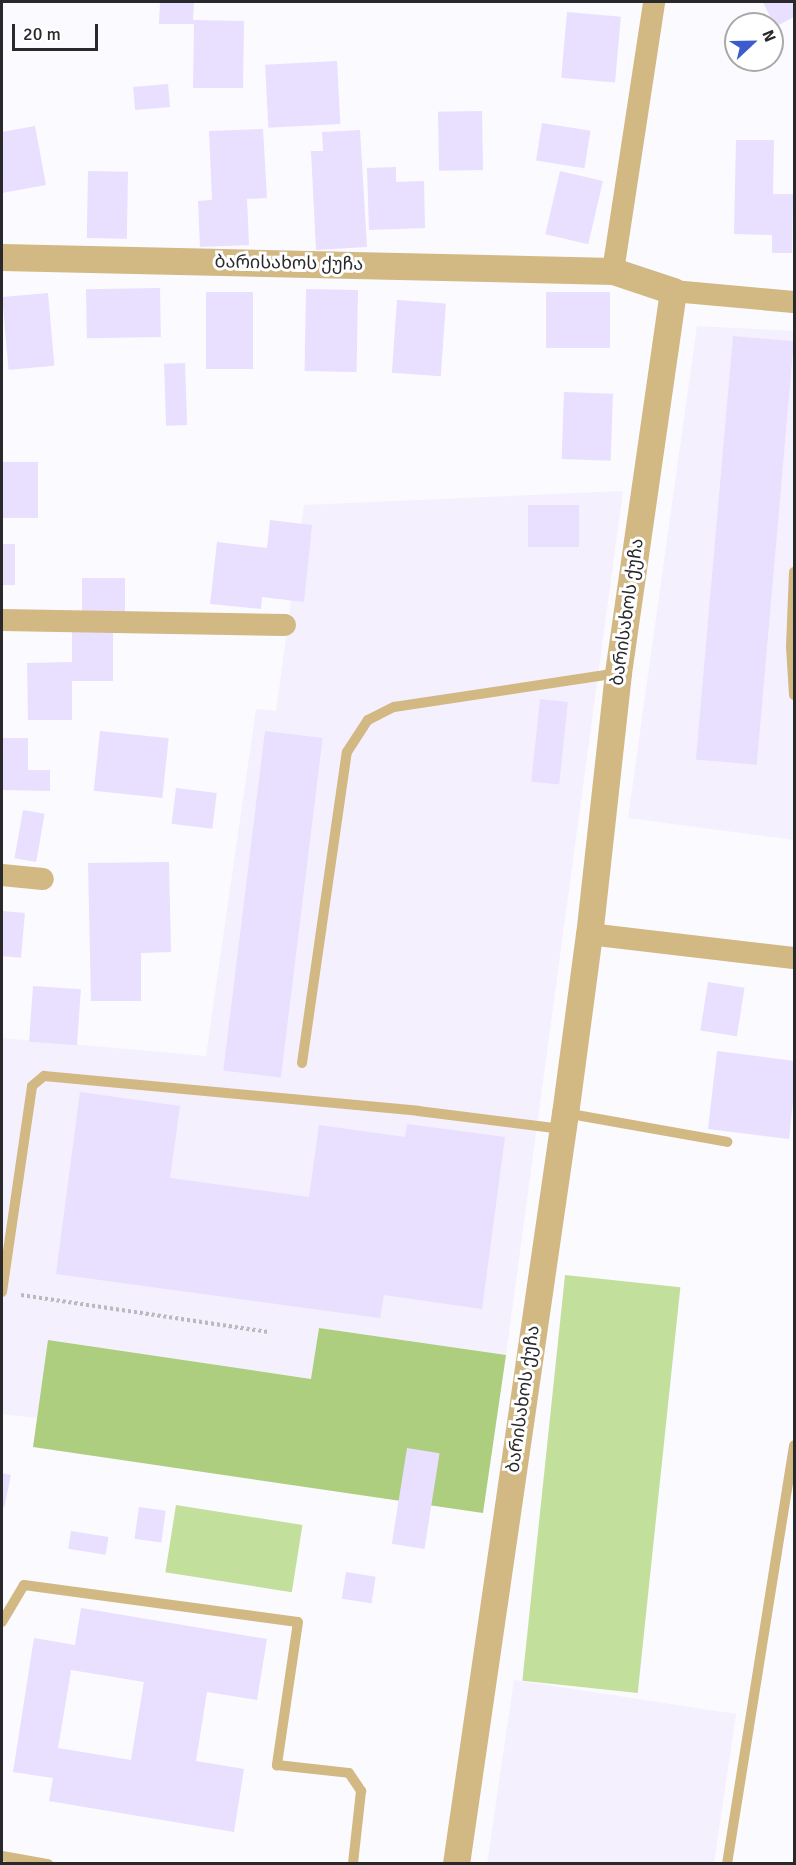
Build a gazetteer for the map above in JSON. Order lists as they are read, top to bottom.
{
  "streets": {
    "street": ["ბარისახოს ქუჩა"]
  },
  "scale_bar": "20 m",
  "north": "right"
}
